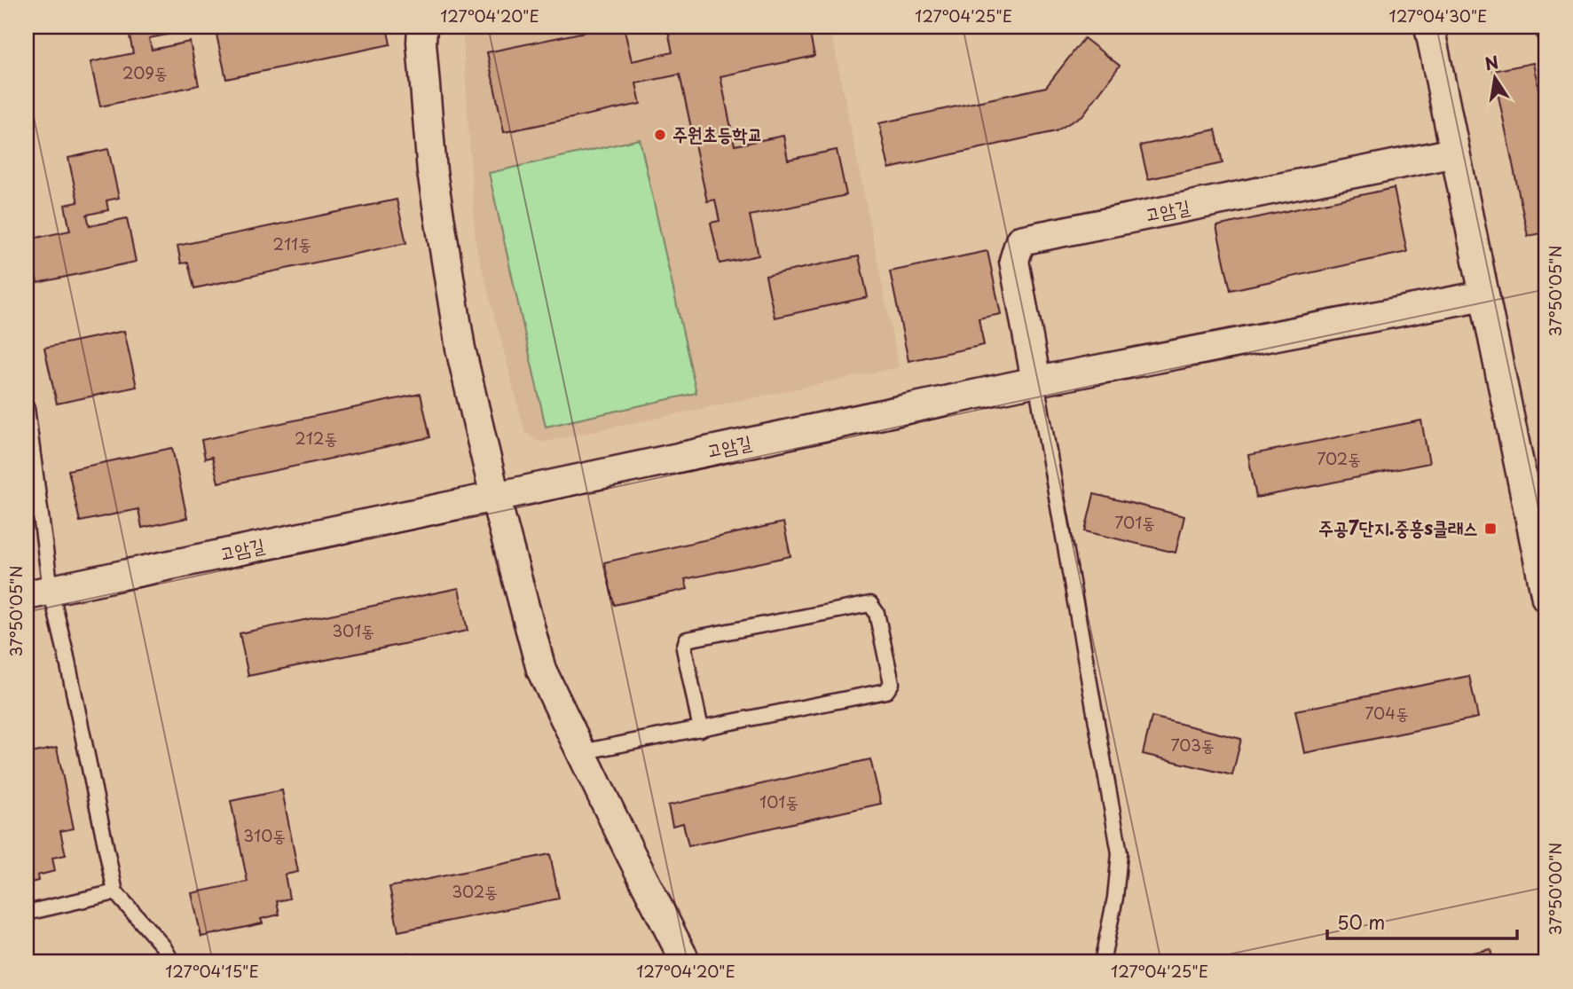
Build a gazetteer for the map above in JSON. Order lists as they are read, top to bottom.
{
  "streets": {
    "street": ["고암길"]
  },
  "places": {
    "other": ["주원초등학교"],
    "transit": ["주공7단지.중흥s클래스"]
  },
  "house_numbers": [
    "209동",
    "211동",
    "212동",
    "702동",
    "701동",
    "301동",
    "704동",
    "703동",
    "101동",
    "310동",
    "302동"
  ],
  "scale_bar": "50 m",
  "north": "top",
  "coordinates": [
    "127°04'20\"E",
    "127°04'25\"E",
    "127°04'30\"E",
    "37°50'05\"N",
    "37°50'00\"N",
    "127°04'15\"E"
  ]
}
